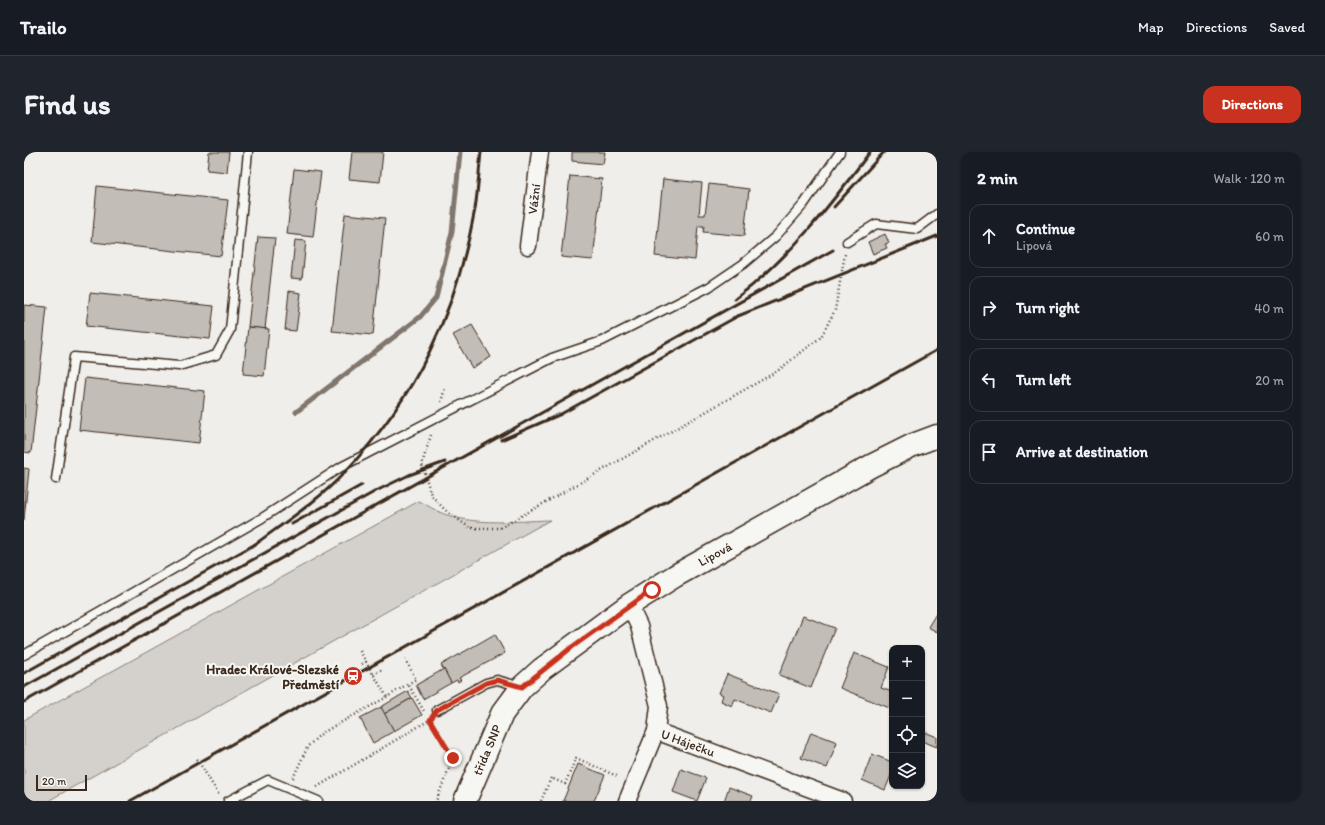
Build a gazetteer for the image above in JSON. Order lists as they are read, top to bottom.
{
  "streets": {
    "street": [
      "Vážní",
      "Lipová",
      "U Háječku",
      "třída SNP"
    ]
  },
  "crossings": [
    ["Lipová", "U Háječku"],
    ["Lipová", "třída SNP"]
  ],
  "places": {
    "station": ["Hradec Králové-Slezské Předměstí"]
  },
  "scale_bar": "20 m",
  "page": {
    "header": "Trailo",
    "nav": ["Map", "Directions", "Saved"],
    "buttons": "Directions",
    "title": "Find us",
    "heading": ["2 min", "Walk · 120 m"],
    "list": [
      ["Continue", "Lipová", "60 m"],
      ["Turn right", "40 m"],
      ["Turn left", "20 m"],
      "Arrive at destination"
    ],
    "map_buttons": ["+", "−"],
    "scale": "20 m"
  }
}
